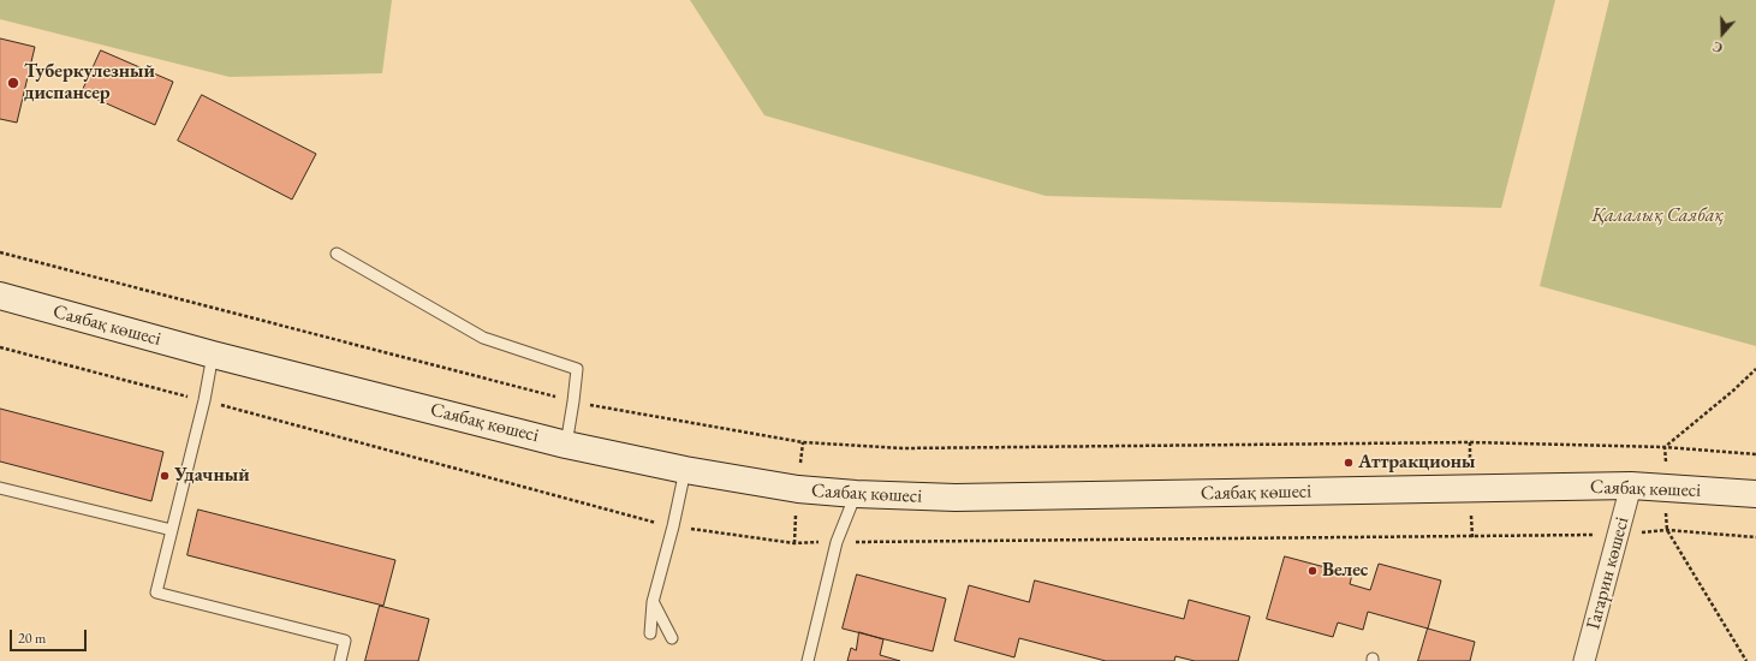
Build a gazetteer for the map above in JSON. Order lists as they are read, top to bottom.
{
  "streets": {
    "street": ["Саябақ көшесі", "Гагарин көшесі"]
  },
  "crossings": [
    ["Саябақ көшесі", "Гагарин көшесі"]
  ],
  "parks": ["Қалалық Саябақ"],
  "places": [
    "Туберкулезный диспансер",
    "Аттракционы",
    "Удачный",
    "Велес"
  ],
  "scale_bar": "20 m",
  "north": "bottom"
}
